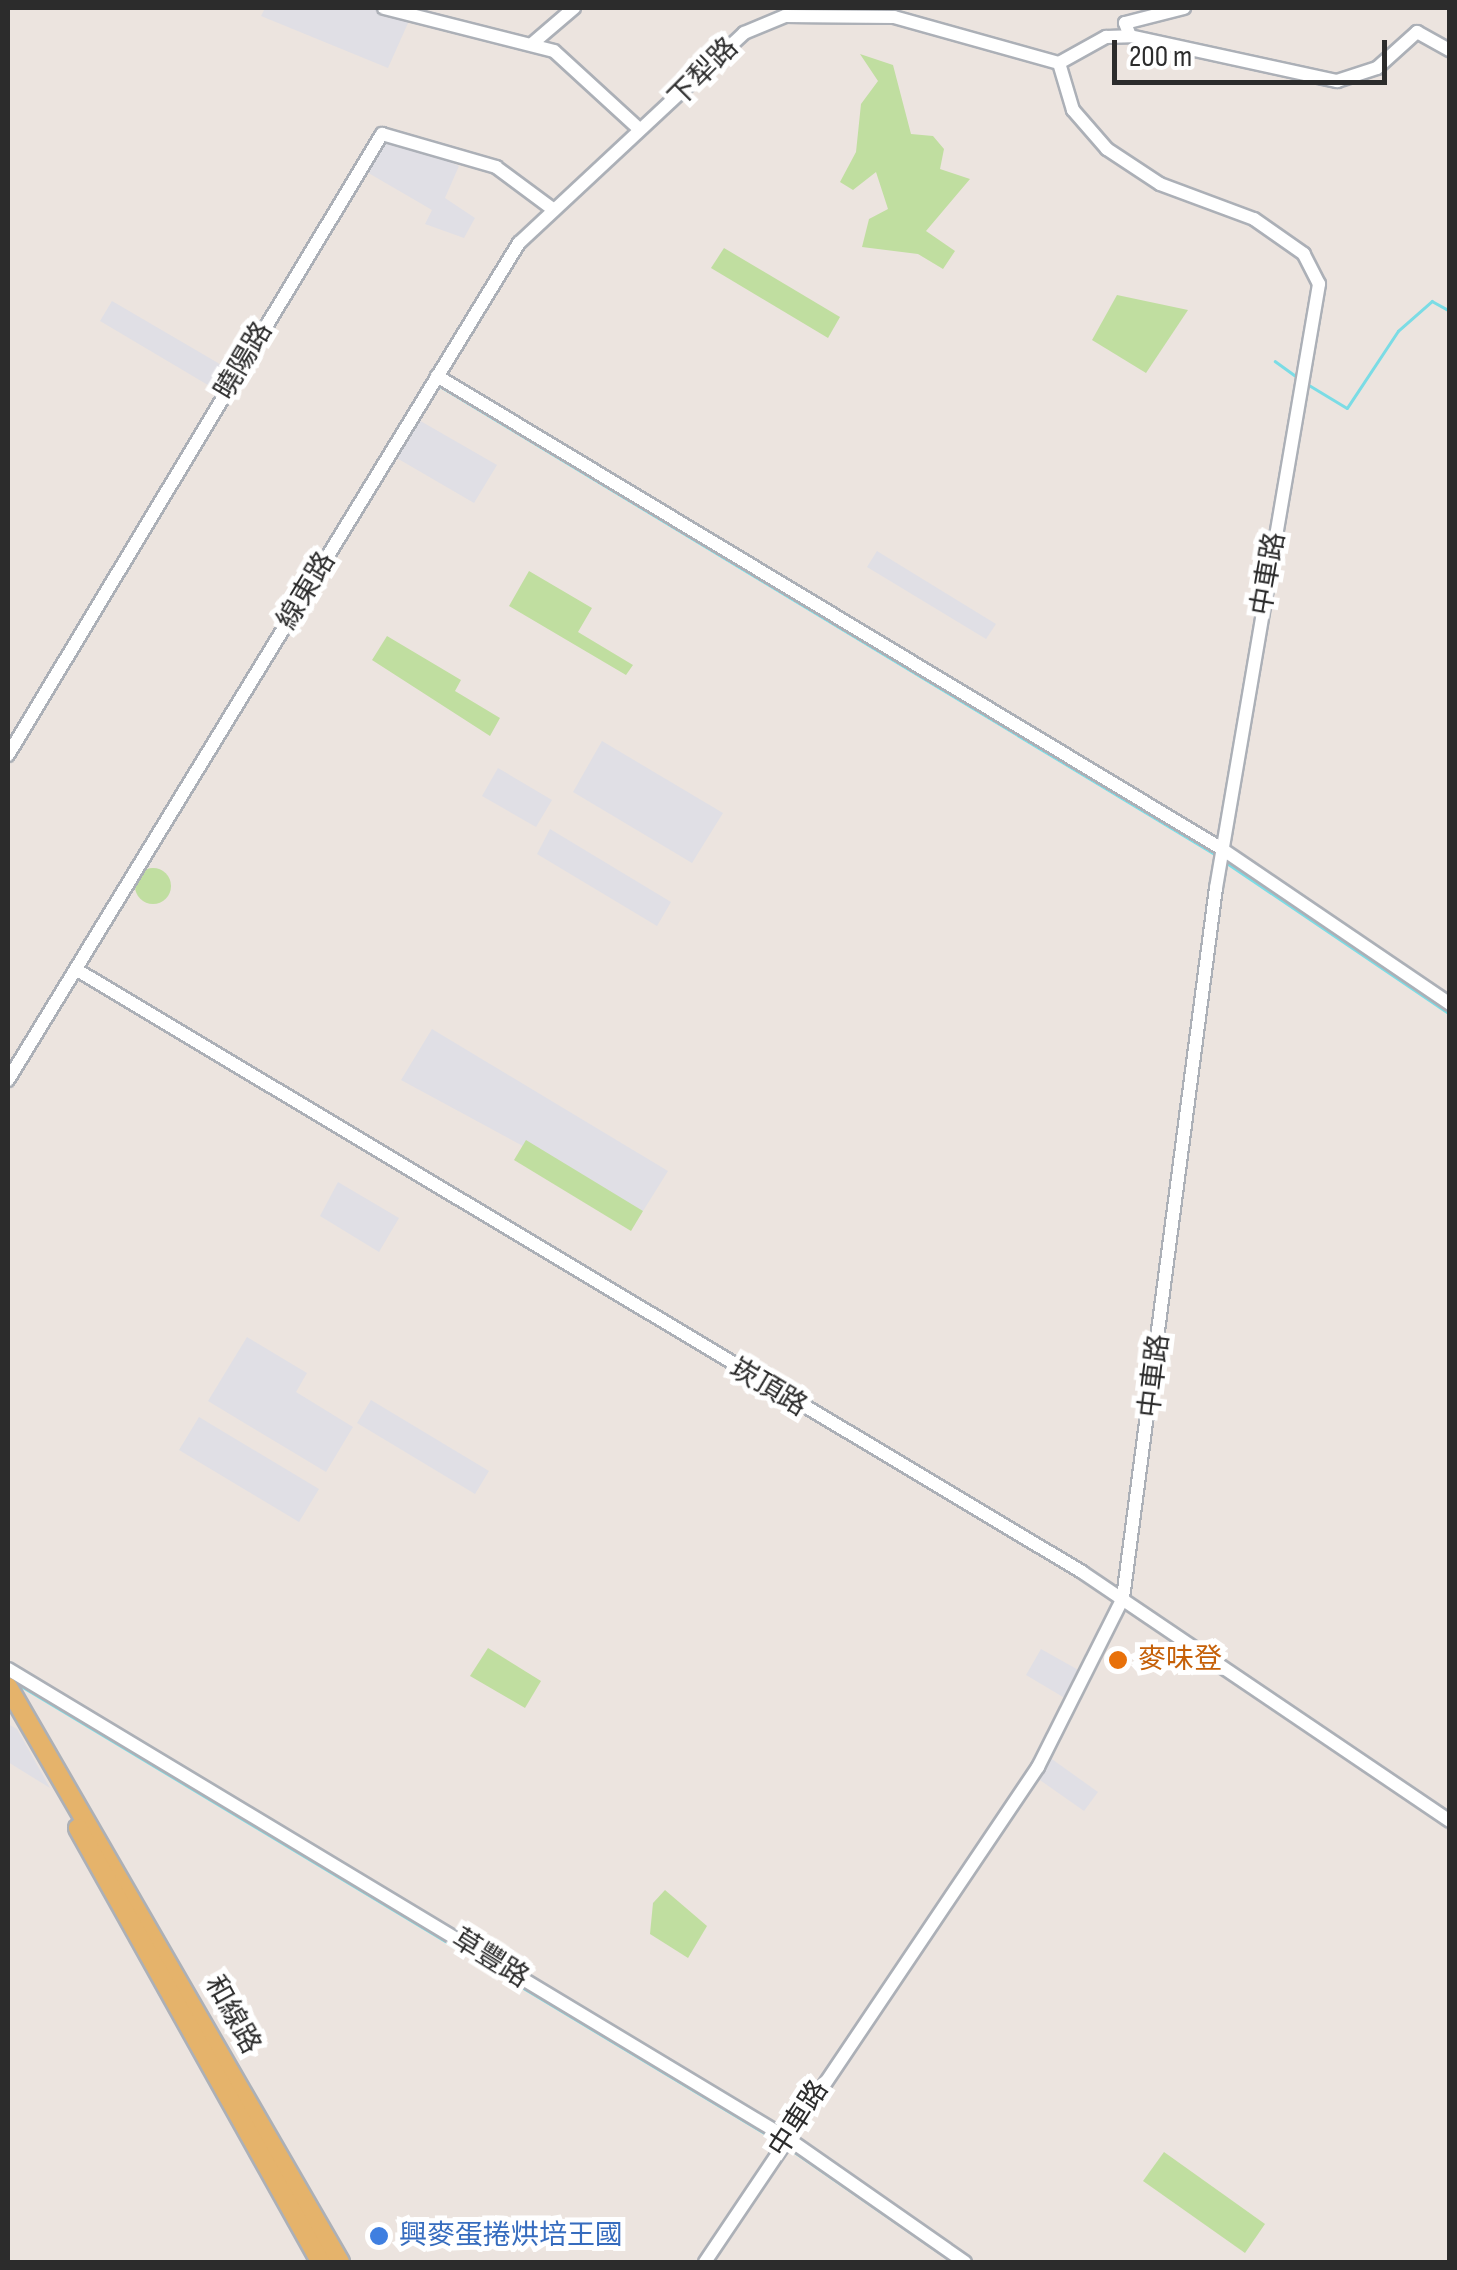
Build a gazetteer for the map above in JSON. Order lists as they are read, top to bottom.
{
  "streets": {
    "main road": ["和線路"],
    "street": [
      "下犁路",
      "曉陽路",
      "中車路",
      "線東路",
      "崁頂路",
      "草豐路"
    ]
  },
  "crossings": [
    ["下犁路", "中車路"],
    ["下犁路", "線東路"],
    ["曉陽路", "線東路"],
    ["中車路", "崁頂路"],
    ["中車路", "草豐路"],
    ["線東路", "崁頂路"]
  ],
  "places": ["麥味登", "興麥蛋捲烘培王國"],
  "scale_bar": "200 m"
}
